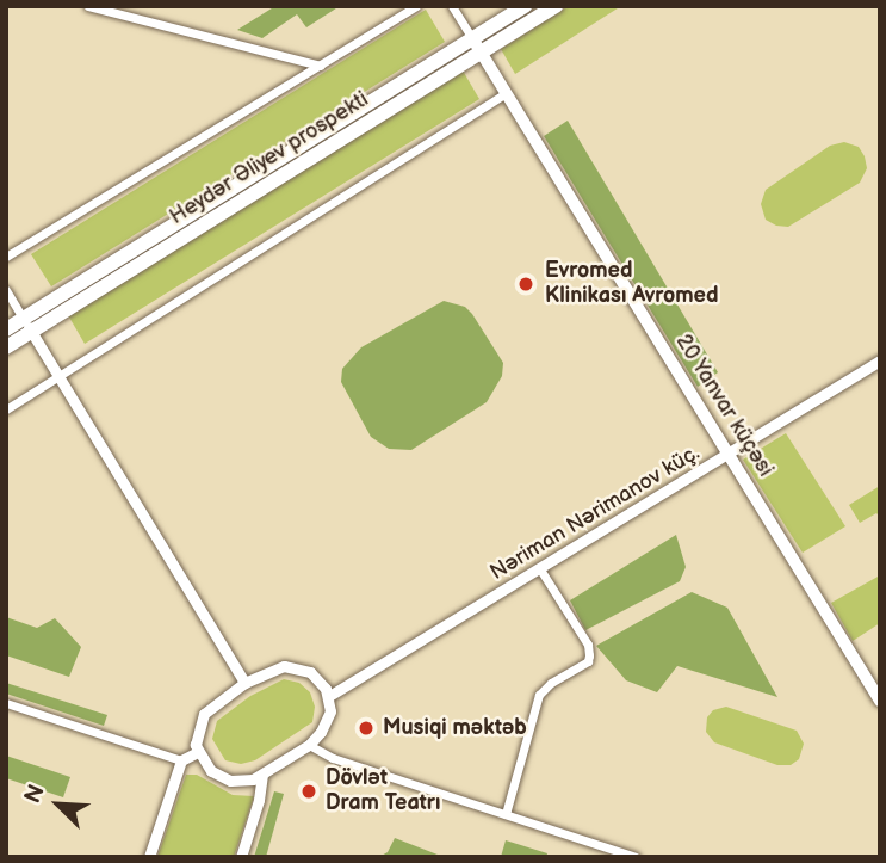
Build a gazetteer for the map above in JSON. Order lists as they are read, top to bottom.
{
  "streets": {
    "main road": ["Heydər Əliyev prospekti", "20 Yanvar küçəsi"],
    "street": ["Nəriman Nərimanov küç."]
  },
  "crossings": [
    ["Heydər Əliyev prospekti", "20 Yanvar küçəsi"],
    ["20 Yanvar küçəsi", "Nəriman Nərimanov küç."]
  ],
  "places": ["Evromed Klinikası Avromed", "Musiqi məktəb", "Dövlət Dram Teatrı"],
  "north": "top left"
}
